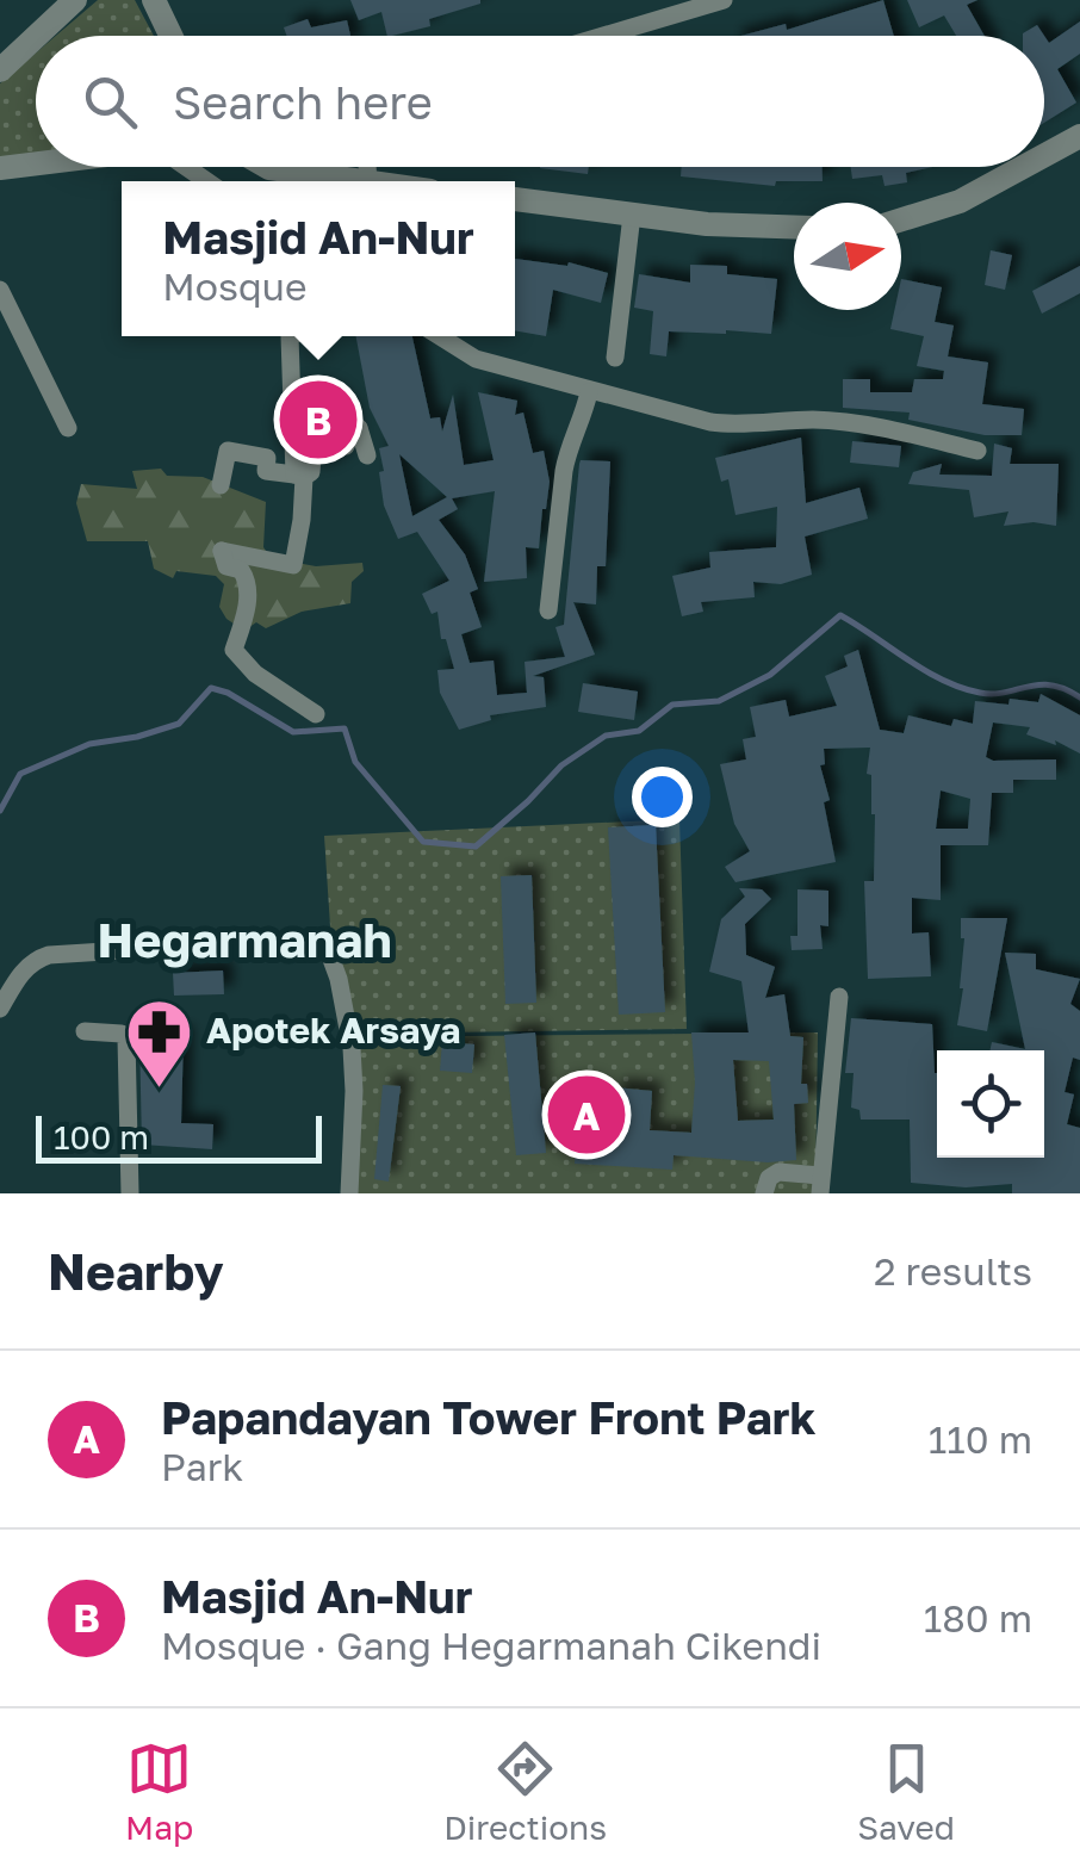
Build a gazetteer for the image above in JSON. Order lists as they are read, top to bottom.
{
  "districts": ["Hegarmanah"],
  "places": {
    "pharmacy": ["Apotek Arsaya"]
  },
  "scale_bar": "100 m",
  "north": "right",
  "page": {
    "search": "Search here",
    "popup": ["Masjid An-Nur", "Mosque"],
    "pins": ["B", "A"],
    "scale": "100 m",
    "heading": ["Nearby", "2 results"],
    "list": [
      {
        "mark": "A",
        "name": "Papandayan Tower Front Park",
        "note": "Park",
        "value": "110 m"
      },
      {
        "mark": "B",
        "name": "Masjid An-Nur",
        "note": "Mosque · Gang Hegarmanah Cikendi",
        "value": "180 m"
      }
    ],
    "nav": ["Map", "Directions", "Saved"]
  }
}
